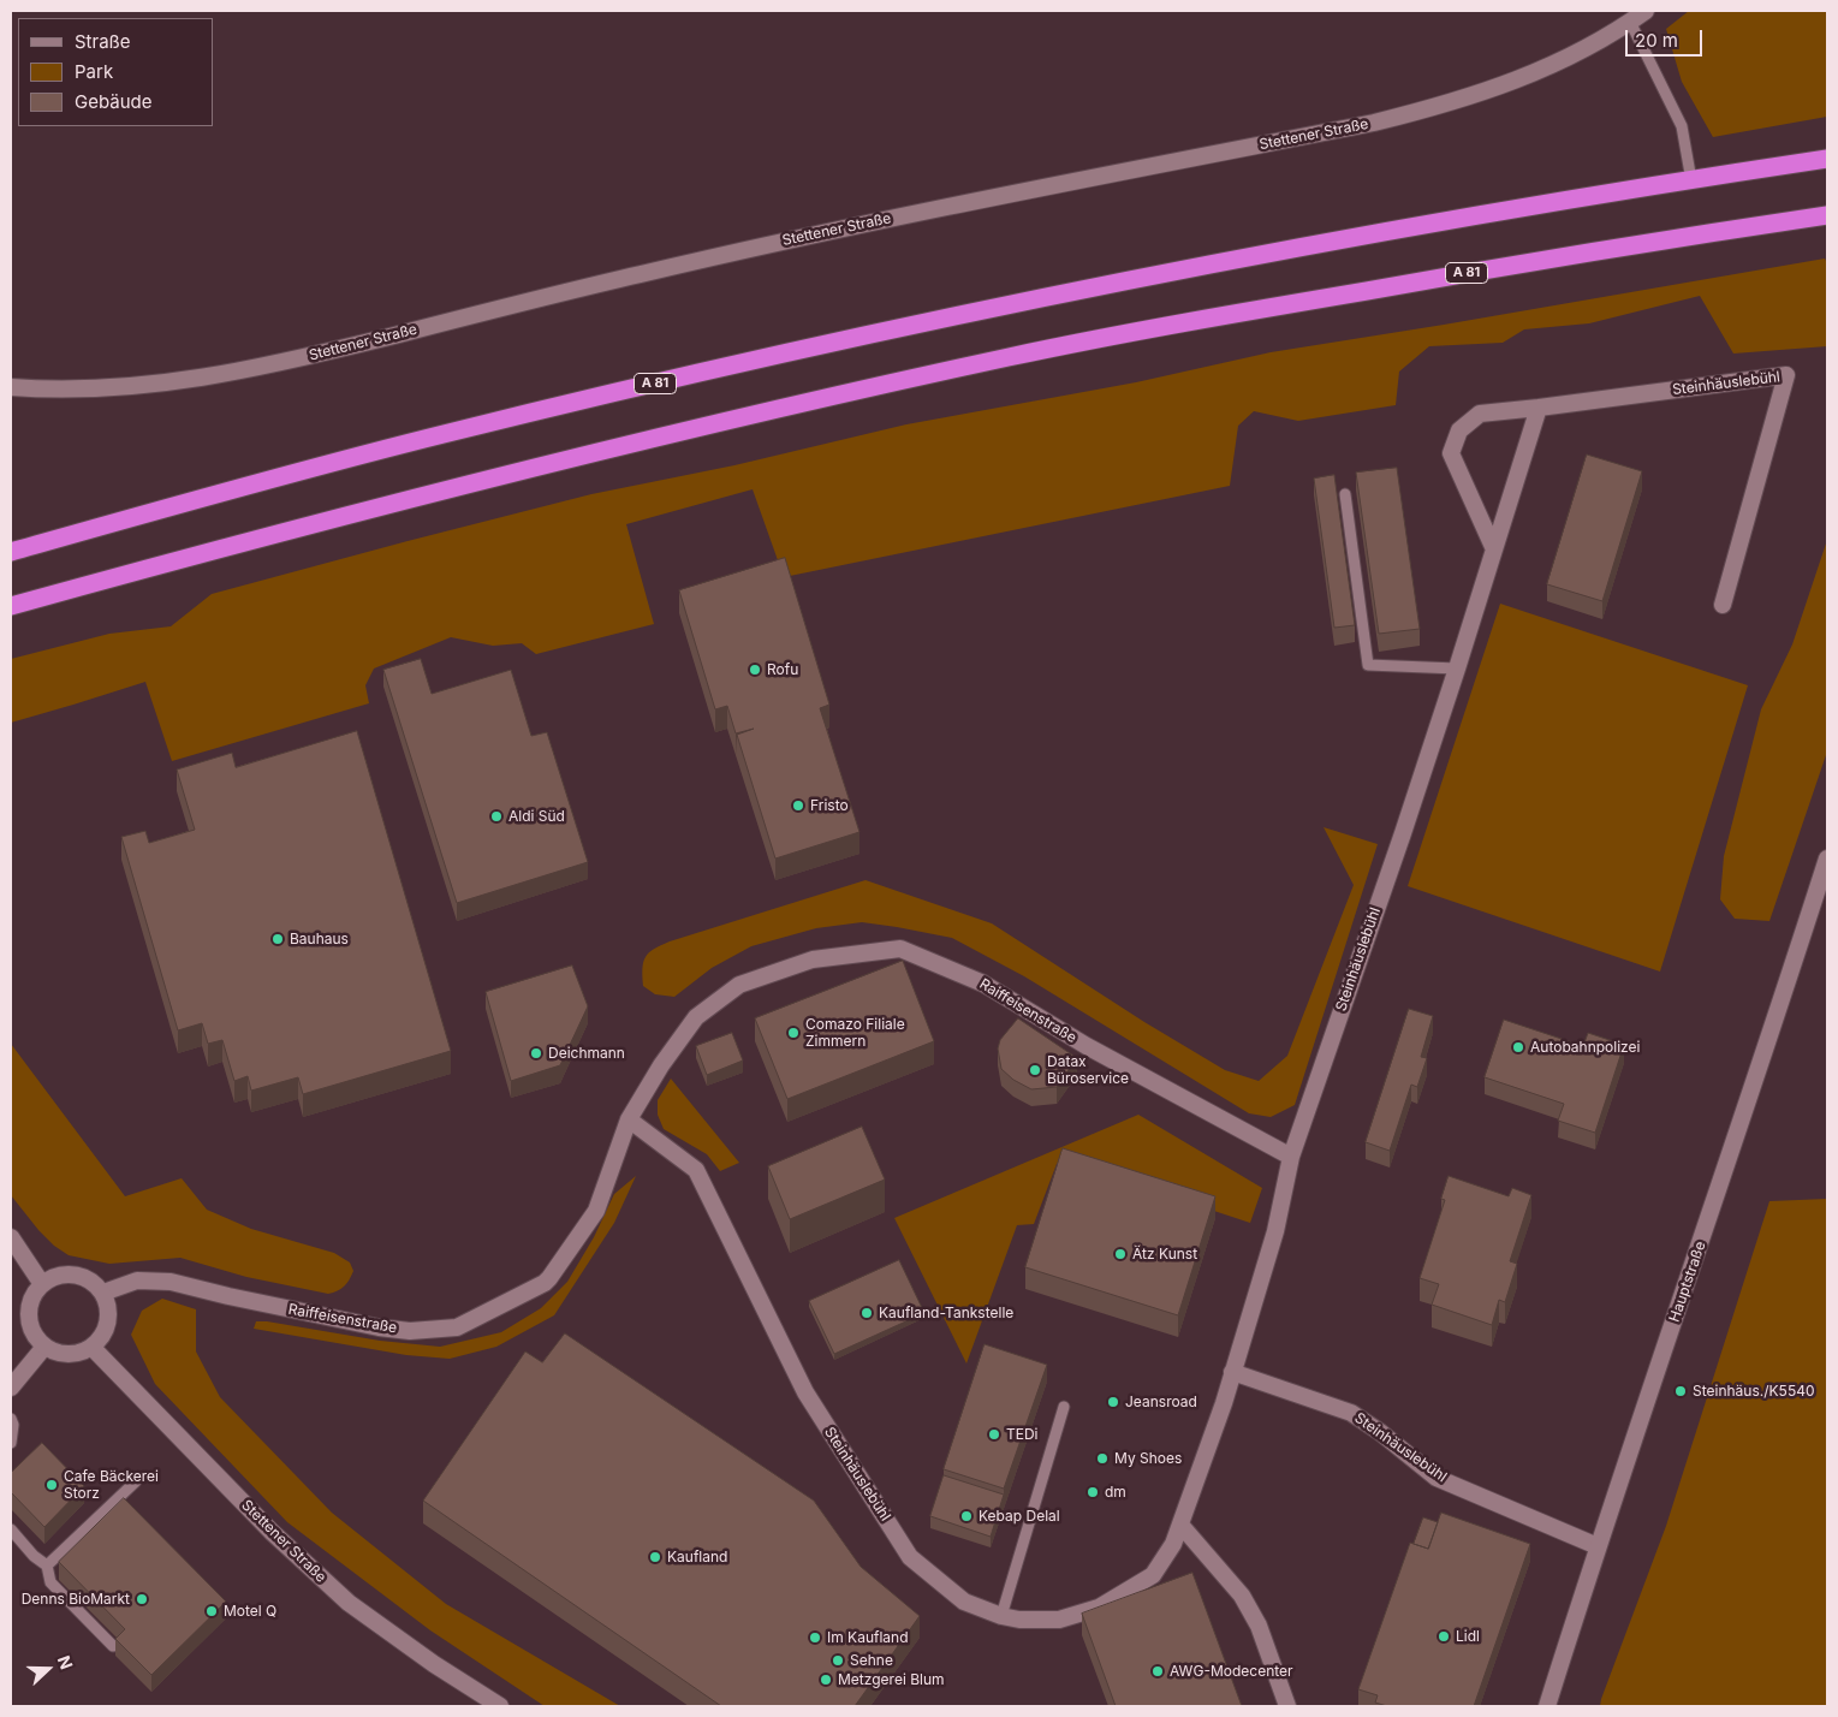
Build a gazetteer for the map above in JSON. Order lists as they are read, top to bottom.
{
  "streets": {
    "highway": ["A 81"],
    "street": [
      "Stettener Straße",
      "Steinhäuslebühl",
      "Raiffeisenstraße",
      "Hauptstraße"
    ]
  },
  "crossings": [
    ["Stettener Straße", "Raiffeisenstraße"],
    ["Steinhäuslebühl", "Raiffeisenstraße"],
    ["Steinhäuslebühl", "Hauptstraße"]
  ],
  "places": [
    "Rofu",
    "Fristo",
    "Aldi Süd",
    "Bauhaus",
    "Comazo Filiale Zimmern",
    "Autobahnpolizei",
    "Deichmann",
    "Datax Büroservice",
    "Ätz Kunst",
    "Kaufland-Tankstelle",
    "Steinhäus./K5540",
    "Jeansroad",
    "TEDi",
    "My Shoes",
    "Cafe Bäckerei Storz",
    "dm",
    "Kebap Delal",
    "Kaufland",
    "Denns BioMarkt",
    "Motel Q",
    "Lidl",
    "Im Kaufland",
    "Sehne",
    "AWG-Modecenter",
    "Metzgerei Blum"
  ],
  "legend": ["Straße", "Park", "Gebäude"],
  "scale_bar": "20 m",
  "north": "right"
}
